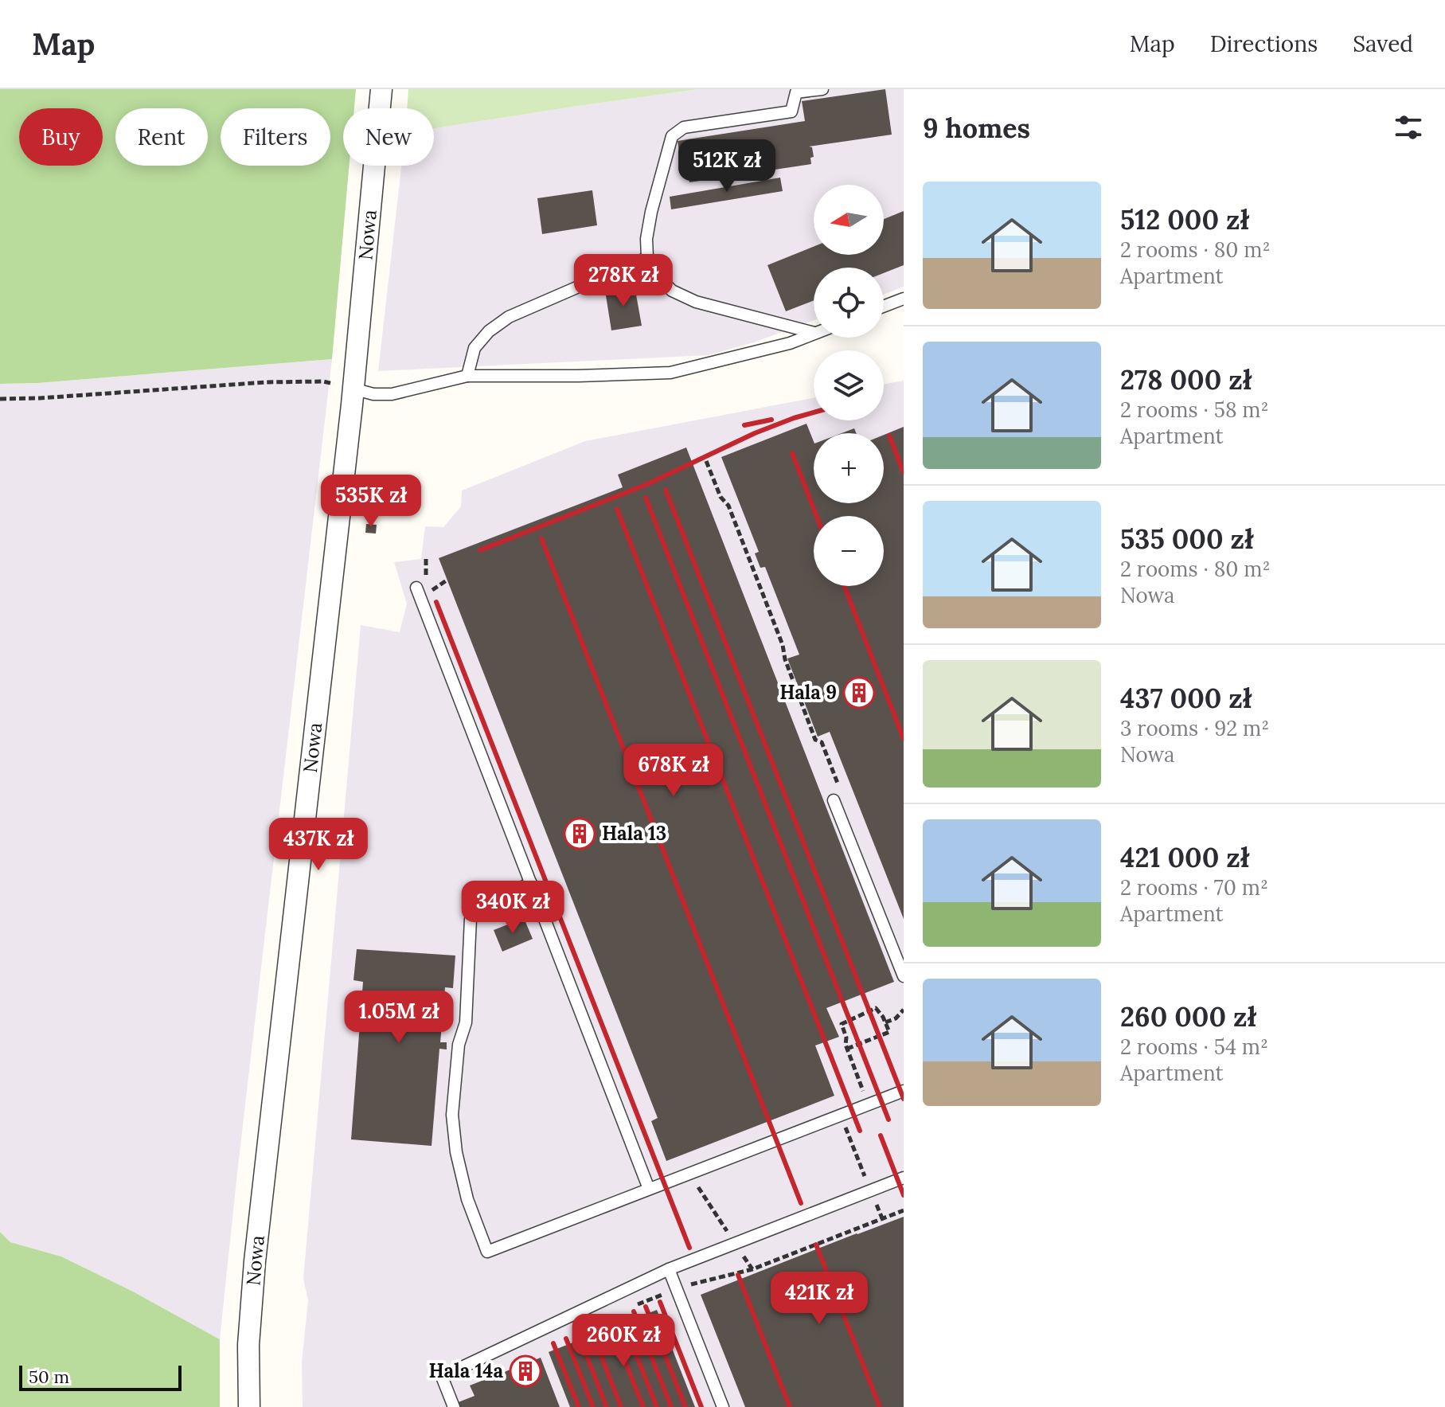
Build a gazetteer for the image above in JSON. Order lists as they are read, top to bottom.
{
  "streets": {
    "street": ["Nowa"]
  },
  "places": {
    "building": ["Hala 9", "Hala 13", "Hala 14a"]
  },
  "scale_bar": "50 m",
  "north": "left",
  "page": {
    "header": "Map",
    "nav": ["Map", "Directions", "Saved"],
    "heading": "9 homes",
    "chip": [
      "Buy",
      "Rent",
      "Filters",
      "New"
    ],
    "price": [
      "512K zł",
      "278K zł",
      "535K zł",
      "678K zł",
      "437K zł",
      "340K zł",
      "1.05M zł",
      "421K zł",
      "260K zł"
    ],
    "list": [
      {
        "name": "512 000 zł",
        "note": "2 rooms · 80 m² · Apartment"
      },
      {
        "name": "278 000 zł",
        "note": "2 rooms · 58 m² · Apartment"
      },
      {
        "name": "535 000 zł",
        "note": "2 rooms · 80 m² · Nowa"
      },
      {
        "name": "437 000 zł",
        "note": "3 rooms · 92 m² · Nowa"
      },
      {
        "name": "421 000 zł",
        "note": "2 rooms · 70 m² · Apartment"
      },
      {
        "name": "260 000 zł",
        "note": "2 rooms · 54 m² · Apartment"
      }
    ],
    "map_buttons": ["+", "−"],
    "scale": "50 m"
  }
}
